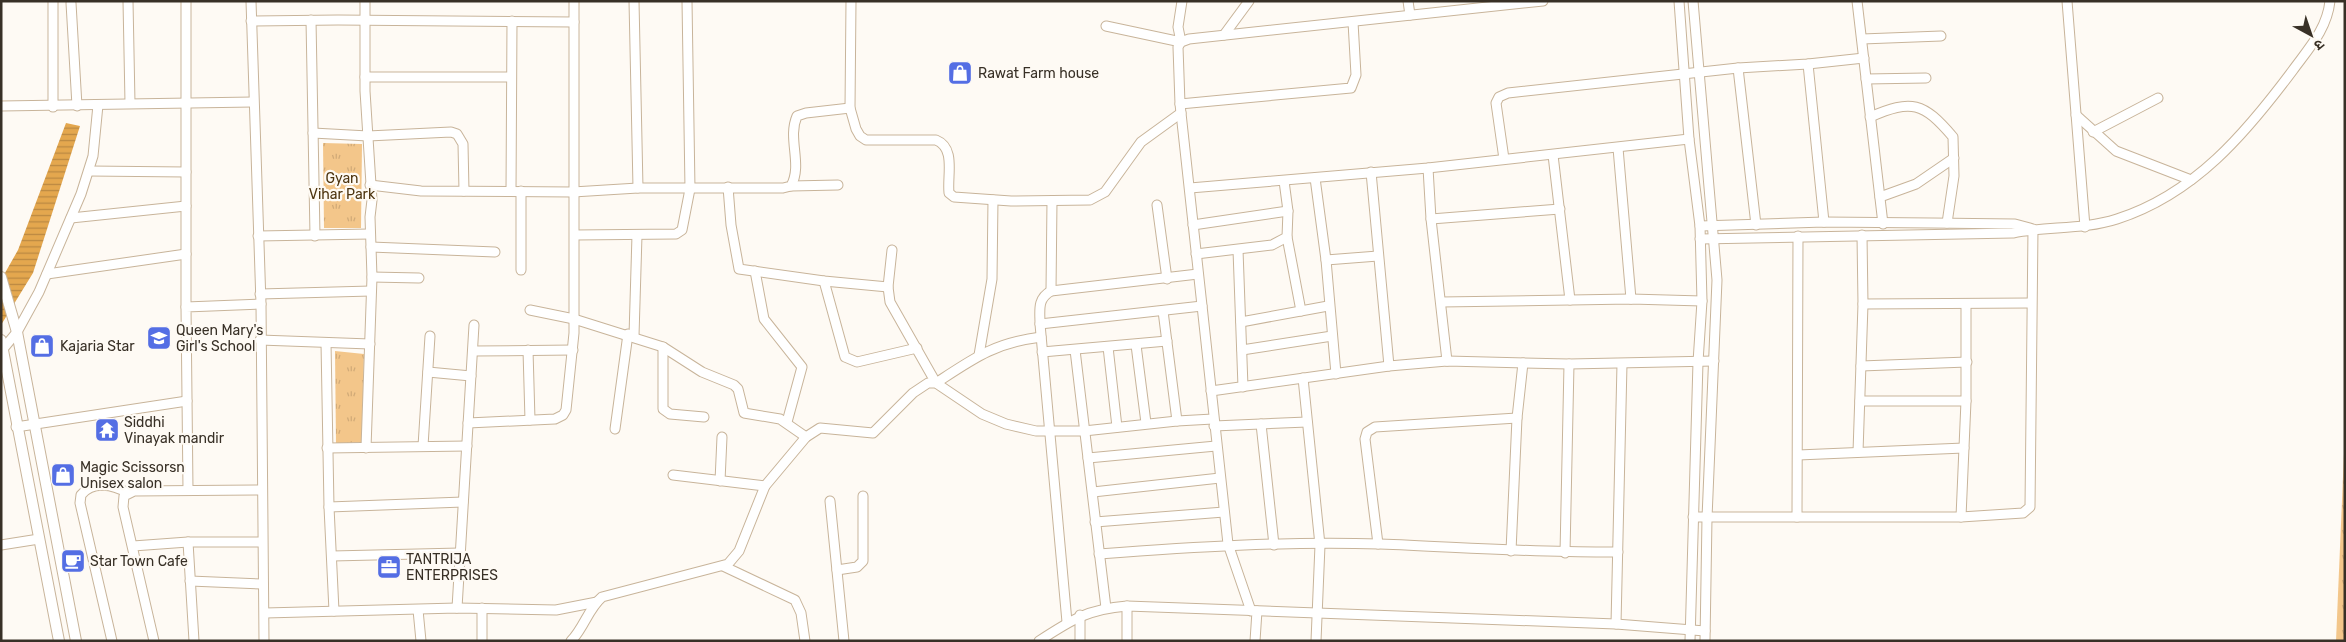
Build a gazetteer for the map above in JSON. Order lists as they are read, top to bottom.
{
  "parks": ["Gyan Vihar Park"],
  "places": {
    "shop": ["Rawat Farm house", "Kajaria Star", "Magic Scissorsn Unisex salon"],
    "school or university": ["Queen Mary's Girl's School"],
    "temple": ["Siddhi Vinayak mandir"],
    "cafe": ["Star Town Cafe"],
    "office": ["TANTRIJA ENTERPRISES"]
  },
  "north": "bottom right"
}
